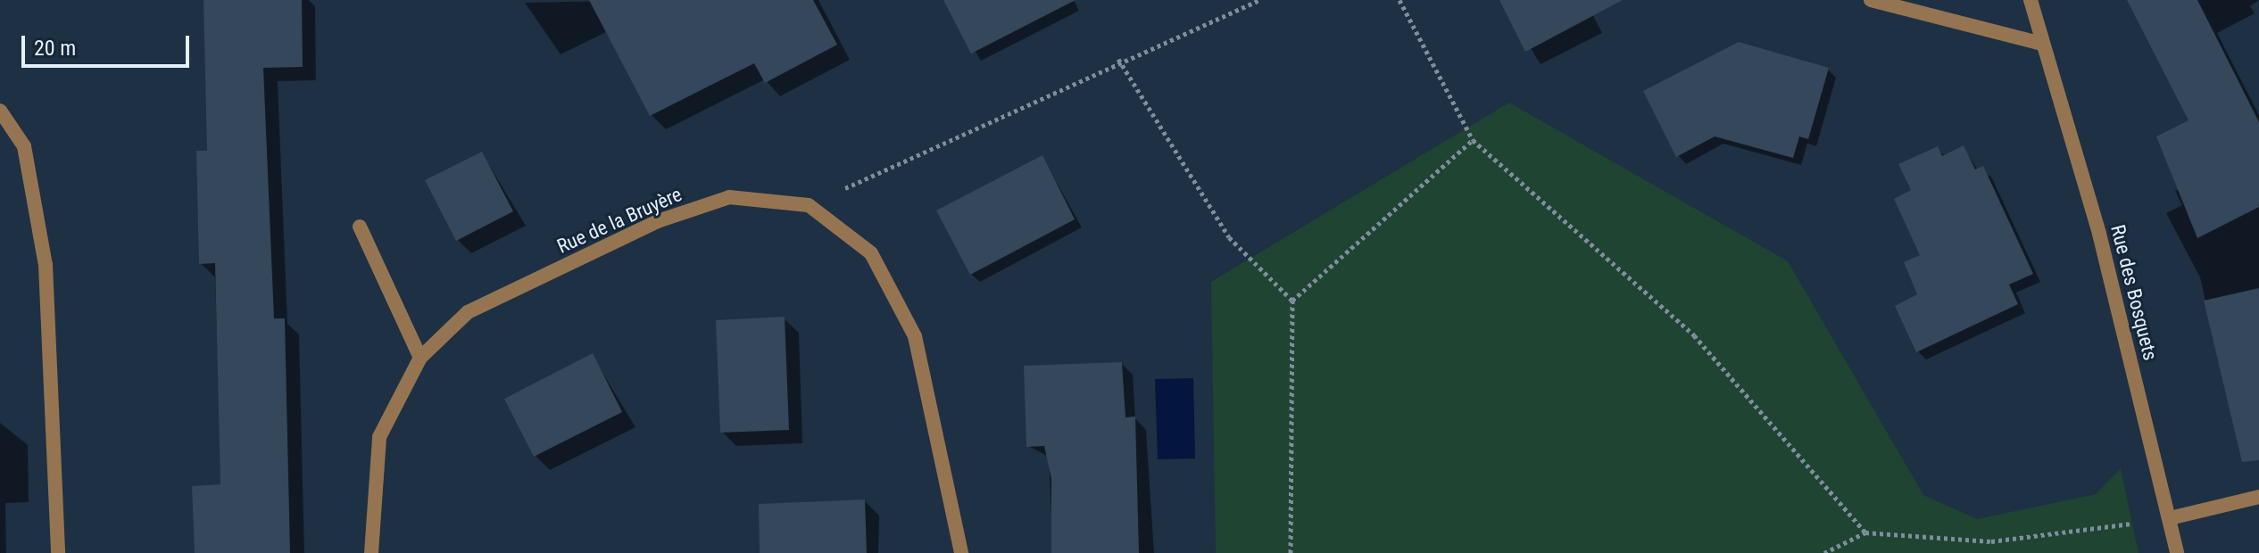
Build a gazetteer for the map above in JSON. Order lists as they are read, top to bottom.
{
  "streets": {
    "street": ["Rue de la Bruyère", "Rue des Bosquets"]
  },
  "scale_bar": "20 m"
}
